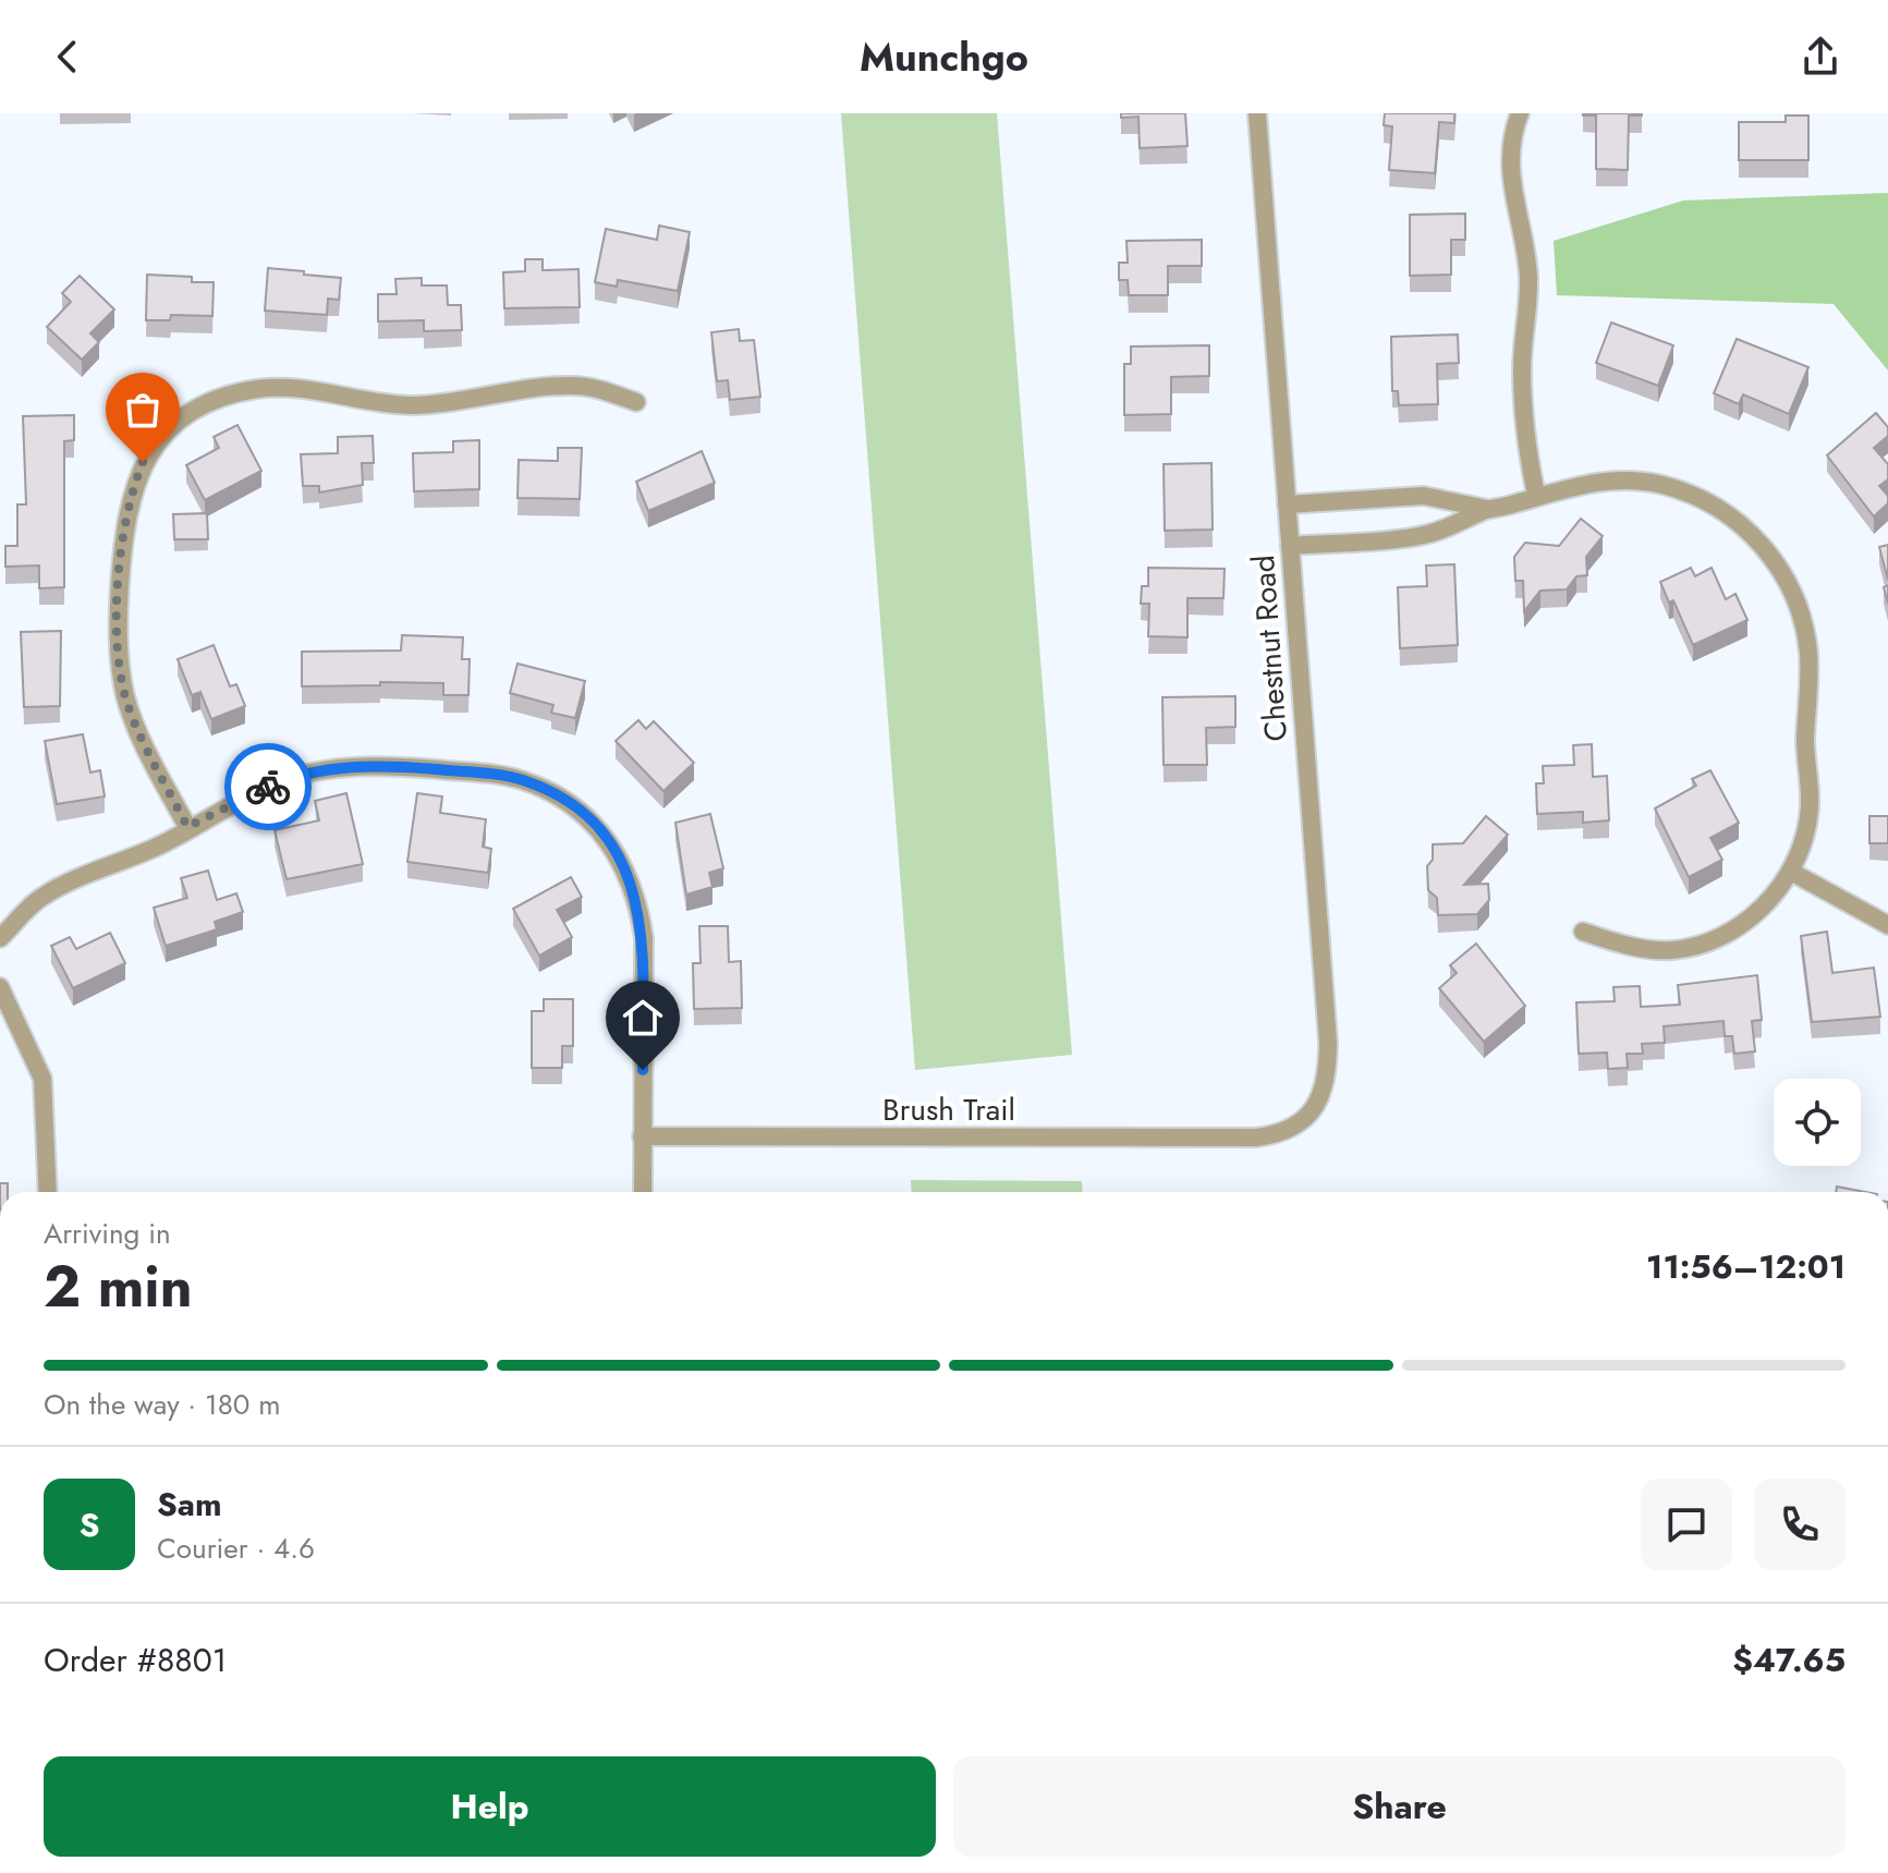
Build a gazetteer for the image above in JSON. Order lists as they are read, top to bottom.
{
  "streets": {
    "street": ["Chestnut Road", "Brush Trail"]
  },
  "crossings": [
    ["Chestnut Road", "Brush Trail"]
  ],
  "page": {
    "header": "Munchgo",
    "heading": ["2 min", "Arriving in", "11:56–12:01"],
    "panel": [
      "Sam",
      "Courier · 4.6",
      "Order #8801",
      "$47.65"
    ],
    "bar": "On the way · 180 m",
    "round": "S",
    "buttons": ["Help", "Share"]
  }
}
